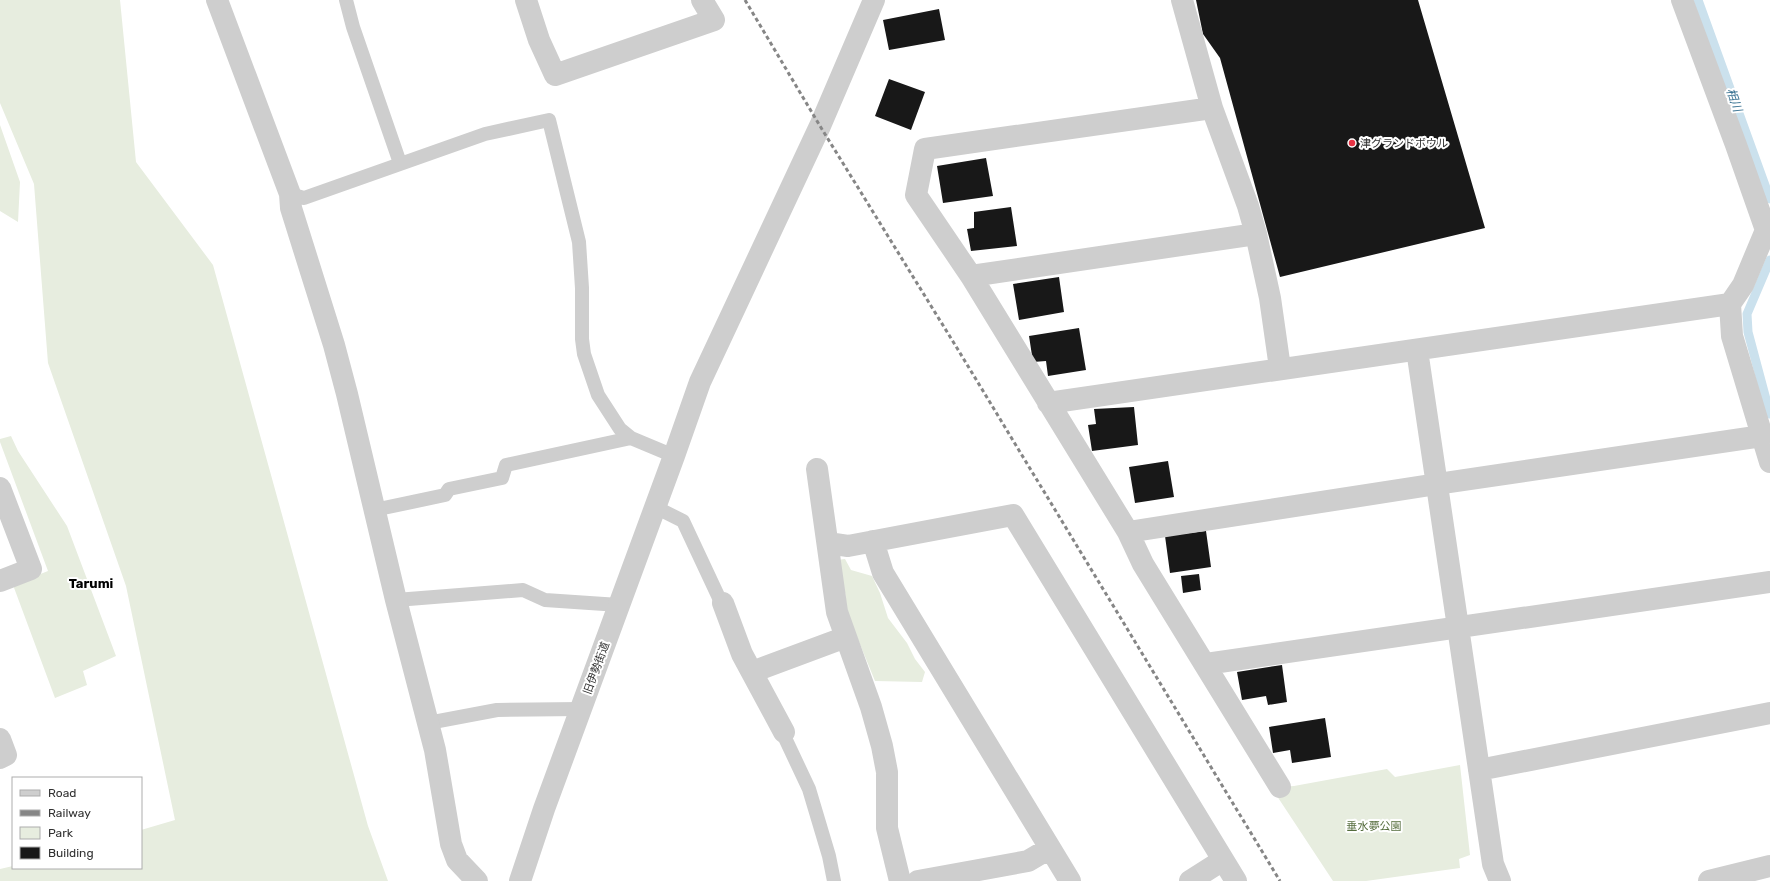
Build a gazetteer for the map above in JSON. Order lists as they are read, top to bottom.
{
  "streets": {
    "street": ["旧伊勢街道"]
  },
  "districts": ["Tarumi"],
  "water": ["相川"],
  "parks": ["垂水夢公園"],
  "places": ["津グランドボウル"],
  "legend": [
    "Road",
    "Railway",
    "Park",
    "Building"
  ]
}
